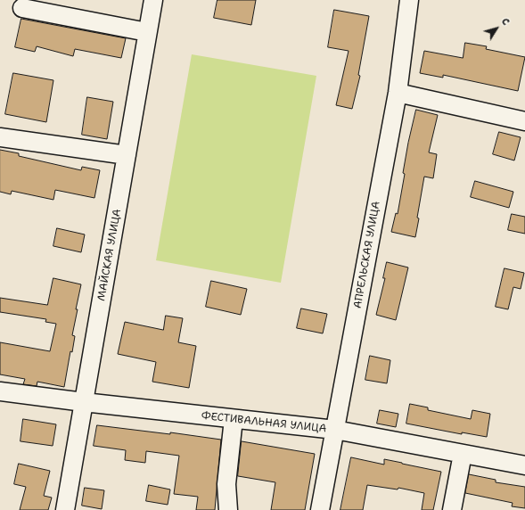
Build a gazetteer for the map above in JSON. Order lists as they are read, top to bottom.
{
  "streets": {
    "street": ["МАЙСКАЯ УЛИЦА", "АПРЕЛЬСКАЯ УЛИЦА", "ФЕСТИВАЛЬНАЯ УЛИЦА"]
  },
  "crossings": [
    ["МАЙСКАЯ УЛИЦА", "ФЕСТИВАЛЬНАЯ УЛИЦА"],
    ["АПРЕЛЬСКАЯ УЛИЦА", "ФЕСТИВАЛЬНАЯ УЛИЦА"]
  ],
  "north": "top right"
}
